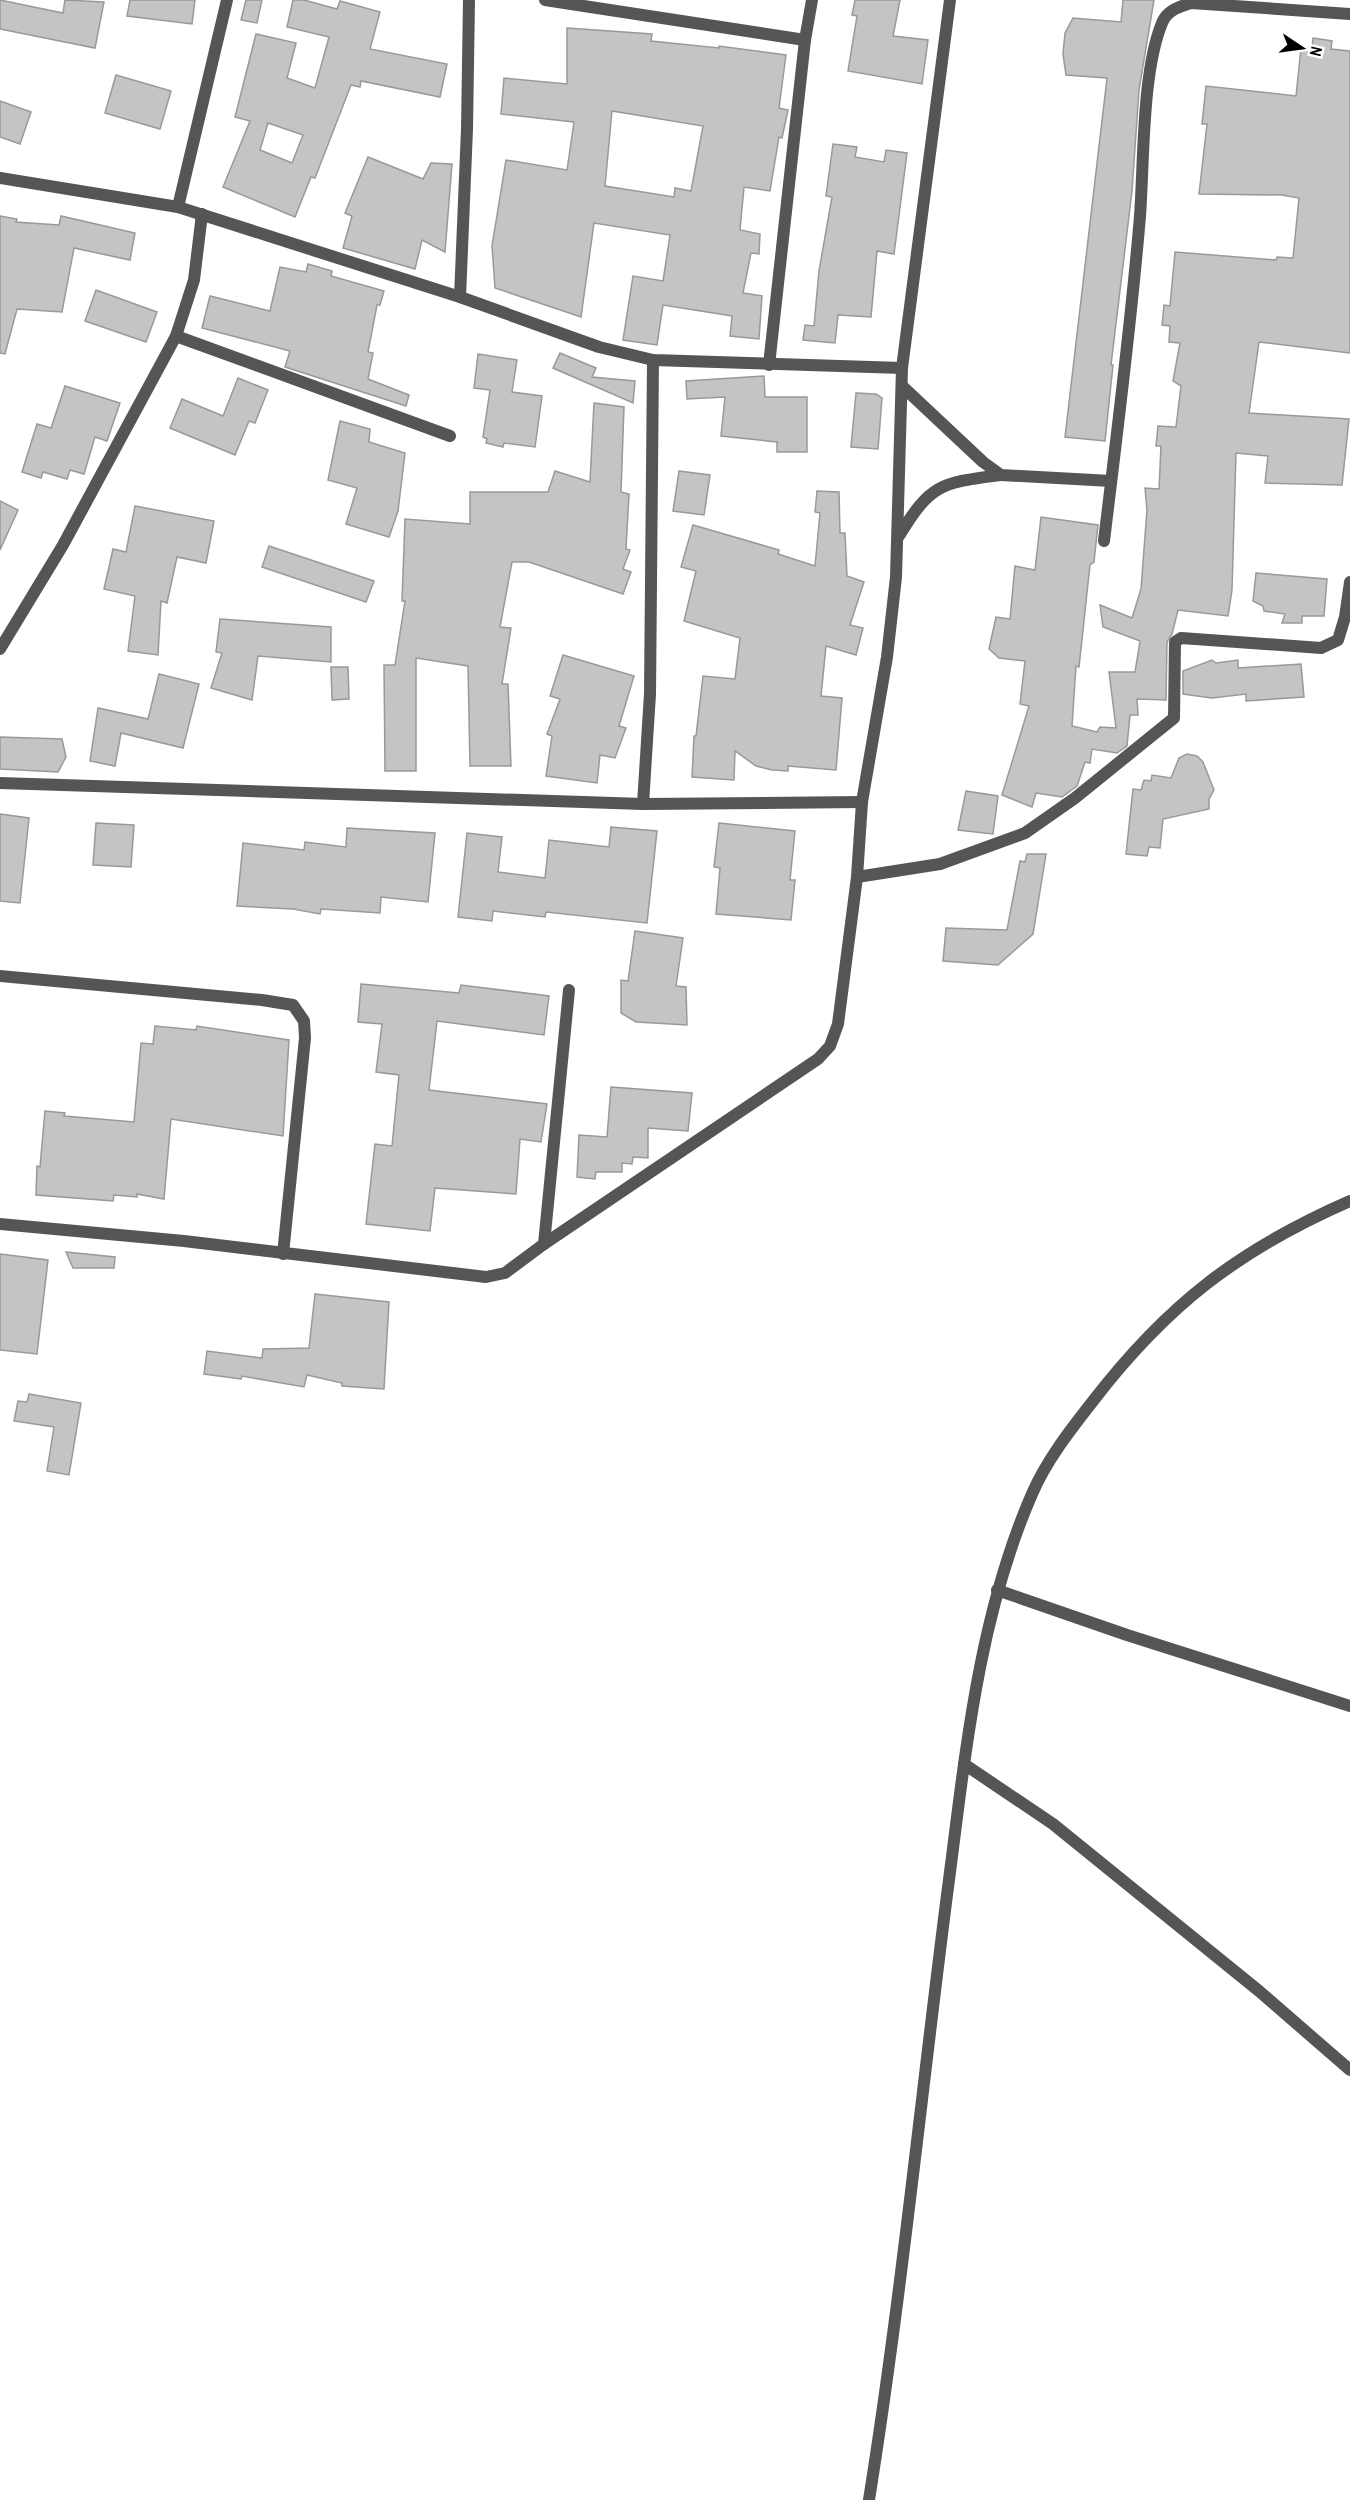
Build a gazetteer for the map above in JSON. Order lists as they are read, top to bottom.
{
  "north": "right"
}
